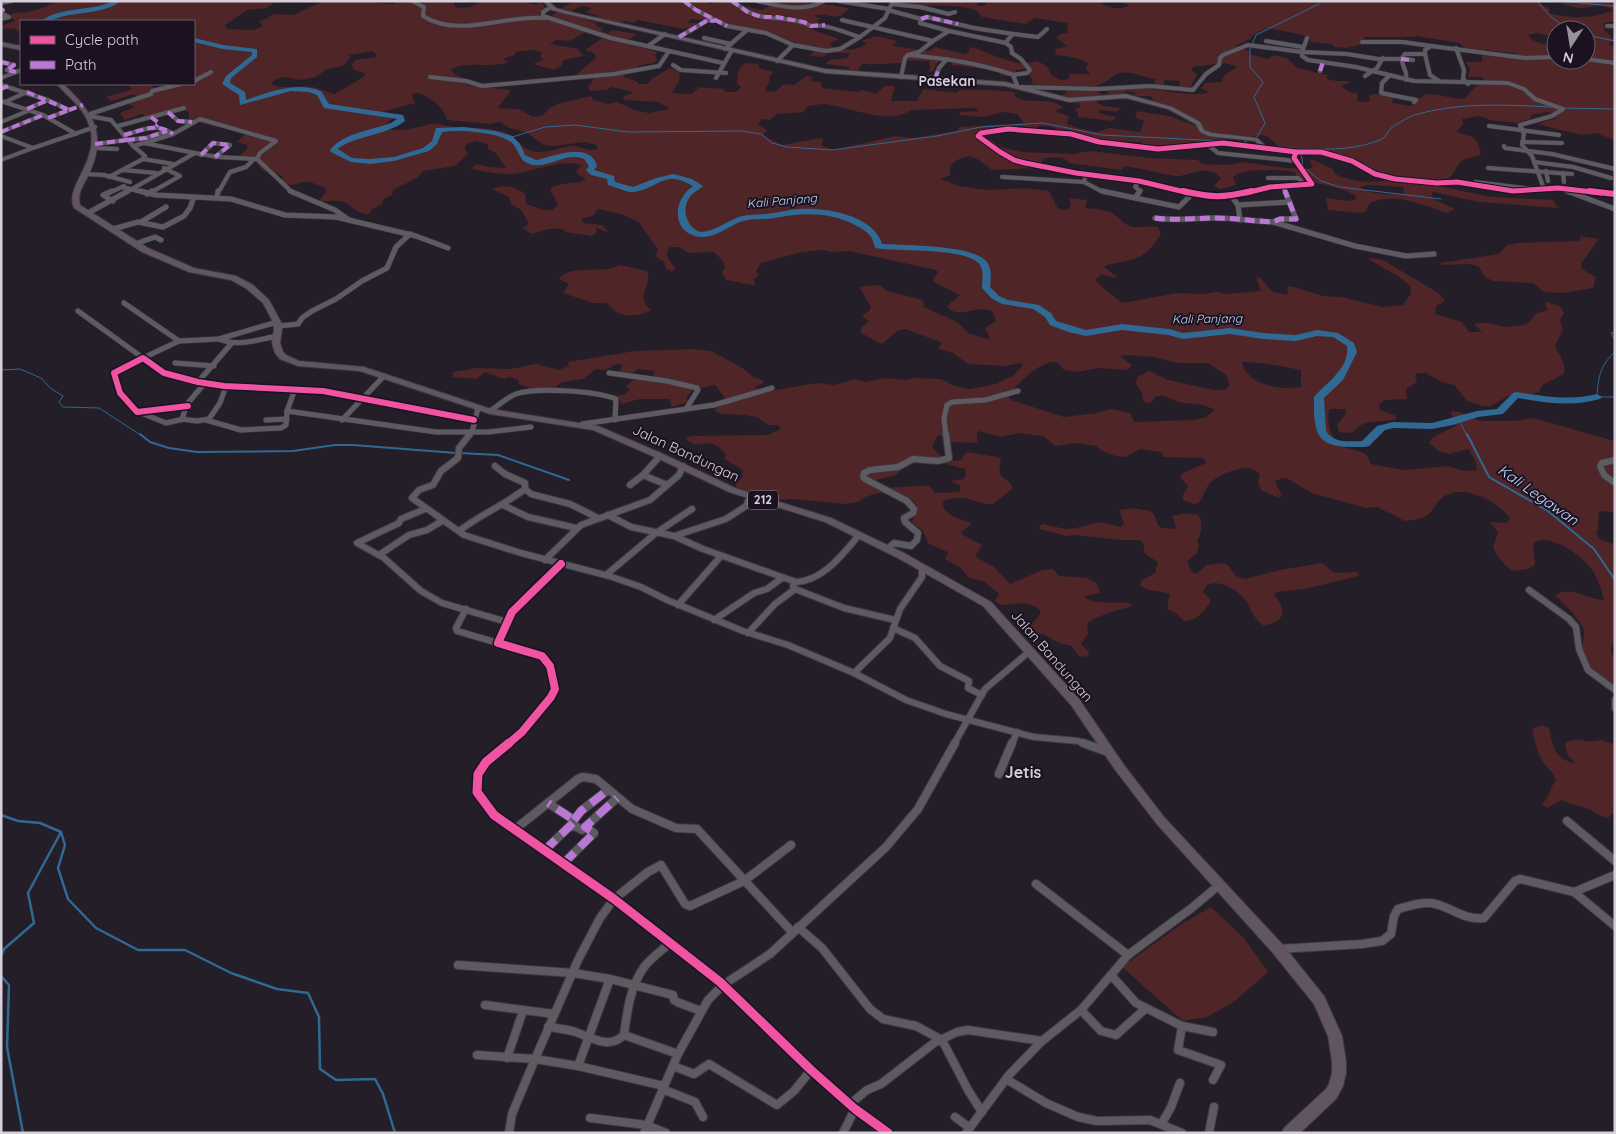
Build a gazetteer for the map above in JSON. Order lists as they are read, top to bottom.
{
  "streets": {
    "main road": ["Jalan Bandungan", "212"]
  },
  "districts": ["Pasekan", "Jetis"],
  "water": ["Kali Panjang", "Kali Legawan"],
  "legend": ["Cycle path", "Path"],
  "north": "bottom"
}
